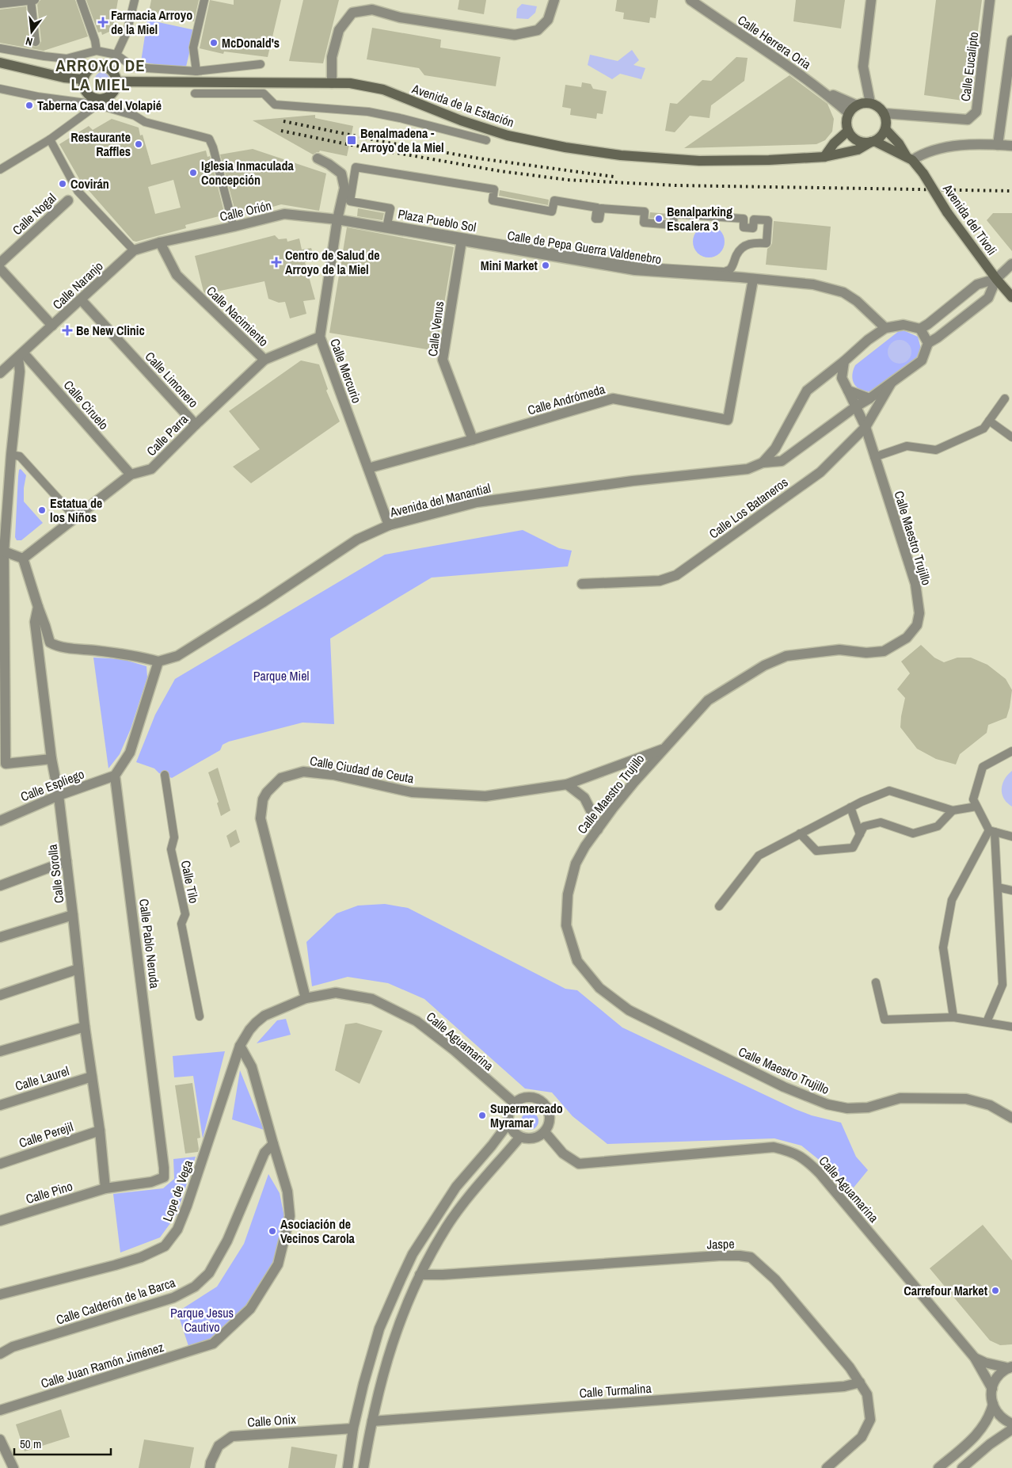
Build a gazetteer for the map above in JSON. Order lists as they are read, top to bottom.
{
  "streets": {
    "main road": ["Avenida de la Estación", "Avenida del Tívoli"],
    "street": [
      "Calle Herrera Oria",
      "Calle Eucalipto",
      "Calle Orión",
      "Calle Nogal",
      "Plaza Pueblo Sol",
      "Calle de Pepa Guerra Valdenebro",
      "Calle Naranjo",
      "Calle Nacimiento",
      "Calle Venus",
      "Calle Mercurio",
      "Calle Limonero",
      "Calle Andrómeda",
      "Calle Ciruelo",
      "Calle Parra",
      "Avenida del Manantial",
      "Calle Los Bataneros",
      "Calle Maestro Trujillo",
      "Calle Ciudad de Ceuta",
      "Calle Espliego",
      "Calle Sorolla",
      "Calle Tilo",
      "Calle Pablo Neruda",
      "Calle Aguamarina",
      "Calle Laurel",
      "Calle Perejil",
      "Lope de Vega",
      "Calle Pino",
      "Jaspe",
      "Calle Calderón de la Barca",
      "Calle Juan Ramón Jiménez",
      "Calle Turmalina",
      "Calle Onix"
    ]
  },
  "crossings": [
    ["Calle Herrera Oria", "Calle Eucalipto"],
    ["Calle Herrera Oria", "Avenida de la Estación"],
    ["Calle Herrera Oria", "Avenida del Tívoli"],
    ["Calle Eucalipto", "Avenida de la Estación"],
    ["Calle Eucalipto", "Avenida del Tívoli"],
    ["Avenida de la Estación", "Avenida del Tívoli"],
    ["Calle Orión", "Calle de Pepa Guerra Valdenebro"],
    ["Calle Orión", "Calle Naranjo"],
    ["Calle Orión", "Calle Nacimiento"],
    ["Calle Orión", "Calle Mercurio"],
    ["Calle de Pepa Guerra Valdenebro", "Calle Venus"],
    ["Calle de Pepa Guerra Valdenebro", "Calle Mercurio"],
    ["Calle de Pepa Guerra Valdenebro", "Calle Andrómeda"],
    ["Calle de Pepa Guerra Valdenebro", "Avenida del Manantial"],
    ["Calle Naranjo", "Calle Nacimiento"],
    ["Calle Naranjo", "Calle Limonero"],
    ["Calle Naranjo", "Calle Ciruelo"],
    ["Calle Nacimiento", "Calle Mercurio"],
    ["Calle Nacimiento", "Calle Parra"],
    ["Calle Venus", "Calle Andrómeda"],
    ["Calle Mercurio", "Calle Andrómeda"],
    ["Calle Mercurio", "Avenida del Manantial"],
    ["Calle Limonero", "Calle Parra"],
    ["Calle Ciruelo", "Calle Parra"],
    ["Calle Parra", "Calle Sorolla"],
    ["Avenida del Manantial", "Calle Los Bataneros"],
    ["Avenida del Manantial", "Calle Maestro Trujillo"],
    ["Calle Los Bataneros", "Calle Maestro Trujillo"],
    ["Calle Maestro Trujillo", "Calle Ciudad de Ceuta"],
    ["Calle Ciudad de Ceuta", "Calle Aguamarina"],
    ["Calle Espliego", "Calle Sorolla"],
    ["Calle Espliego", "Calle Pablo Neruda"],
    ["Calle Sorolla", "Calle Pablo Neruda"],
    ["Calle Sorolla", "Calle Laurel"],
    ["Calle Sorolla", "Calle Perejil"],
    ["Calle Sorolla", "Calle Pino"],
    ["Calle Pablo Neruda", "Calle Pino"],
    ["Calle Aguamarina", "Lope de Vega"],
    ["Calle Aguamarina", "Calle Juan Ramón Jiménez"],
    ["Lope de Vega", "Calle Juan Ramón Jiménez"],
    ["Jaspe", "Calle Turmalina"],
    ["Calle Calderón de la Barca", "Calle Juan Ramón Jiménez"]
  ],
  "districts": ["ARROYO DE LA MIEL"],
  "parks": ["Parque Miel", "Parque Jesus Cautivo"],
  "places": {
    "health": ["Farmacia Arroyo de la Miel", "Centro de Salud de Arroyo de la Miel", "Be New Clinic"],
    "other": [
      "McDonald's",
      "Taberna Casa del Volapié",
      "Restaurante Raffles",
      "Iglesia Inmaculada Concepción",
      "Covirán",
      "Benalparking Escalera 3",
      "Mini Market",
      "Estatua de los Niños",
      "Supermercado Myramar",
      "Asociación de Vecinos Carola",
      "Carrefour Market"
    ],
    "transit": ["Benalmadena - Arroyo de la Miel"]
  },
  "scale_bar": "50 m",
  "north": "bottom"
}
